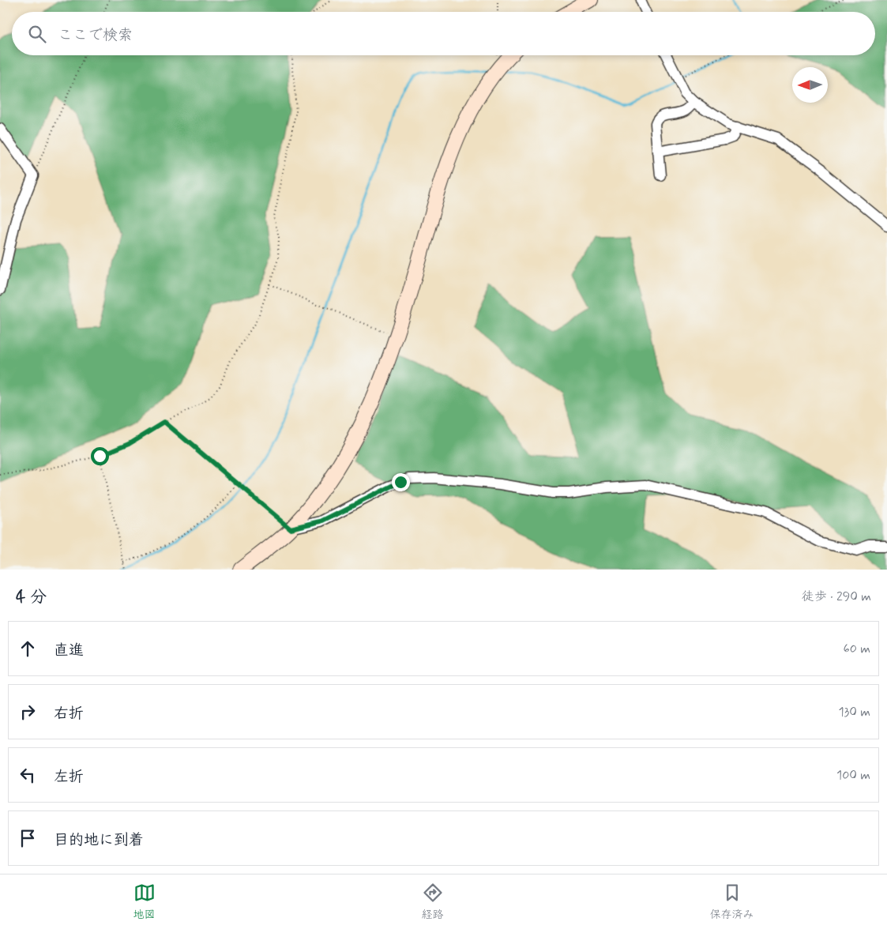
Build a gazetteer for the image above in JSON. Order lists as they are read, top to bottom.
{
  "north": "left",
  "page": {
    "search": "ここで検索",
    "heading": ["4 分", "徒歩 · 290 m"],
    "list": [
      ["直進", "60 m"],
      ["右折", "130 m"],
      ["左折", "100 m"],
      "目的地に到着"
    ],
    "nav": ["地図", "経路", "保存済み"]
  }
}
